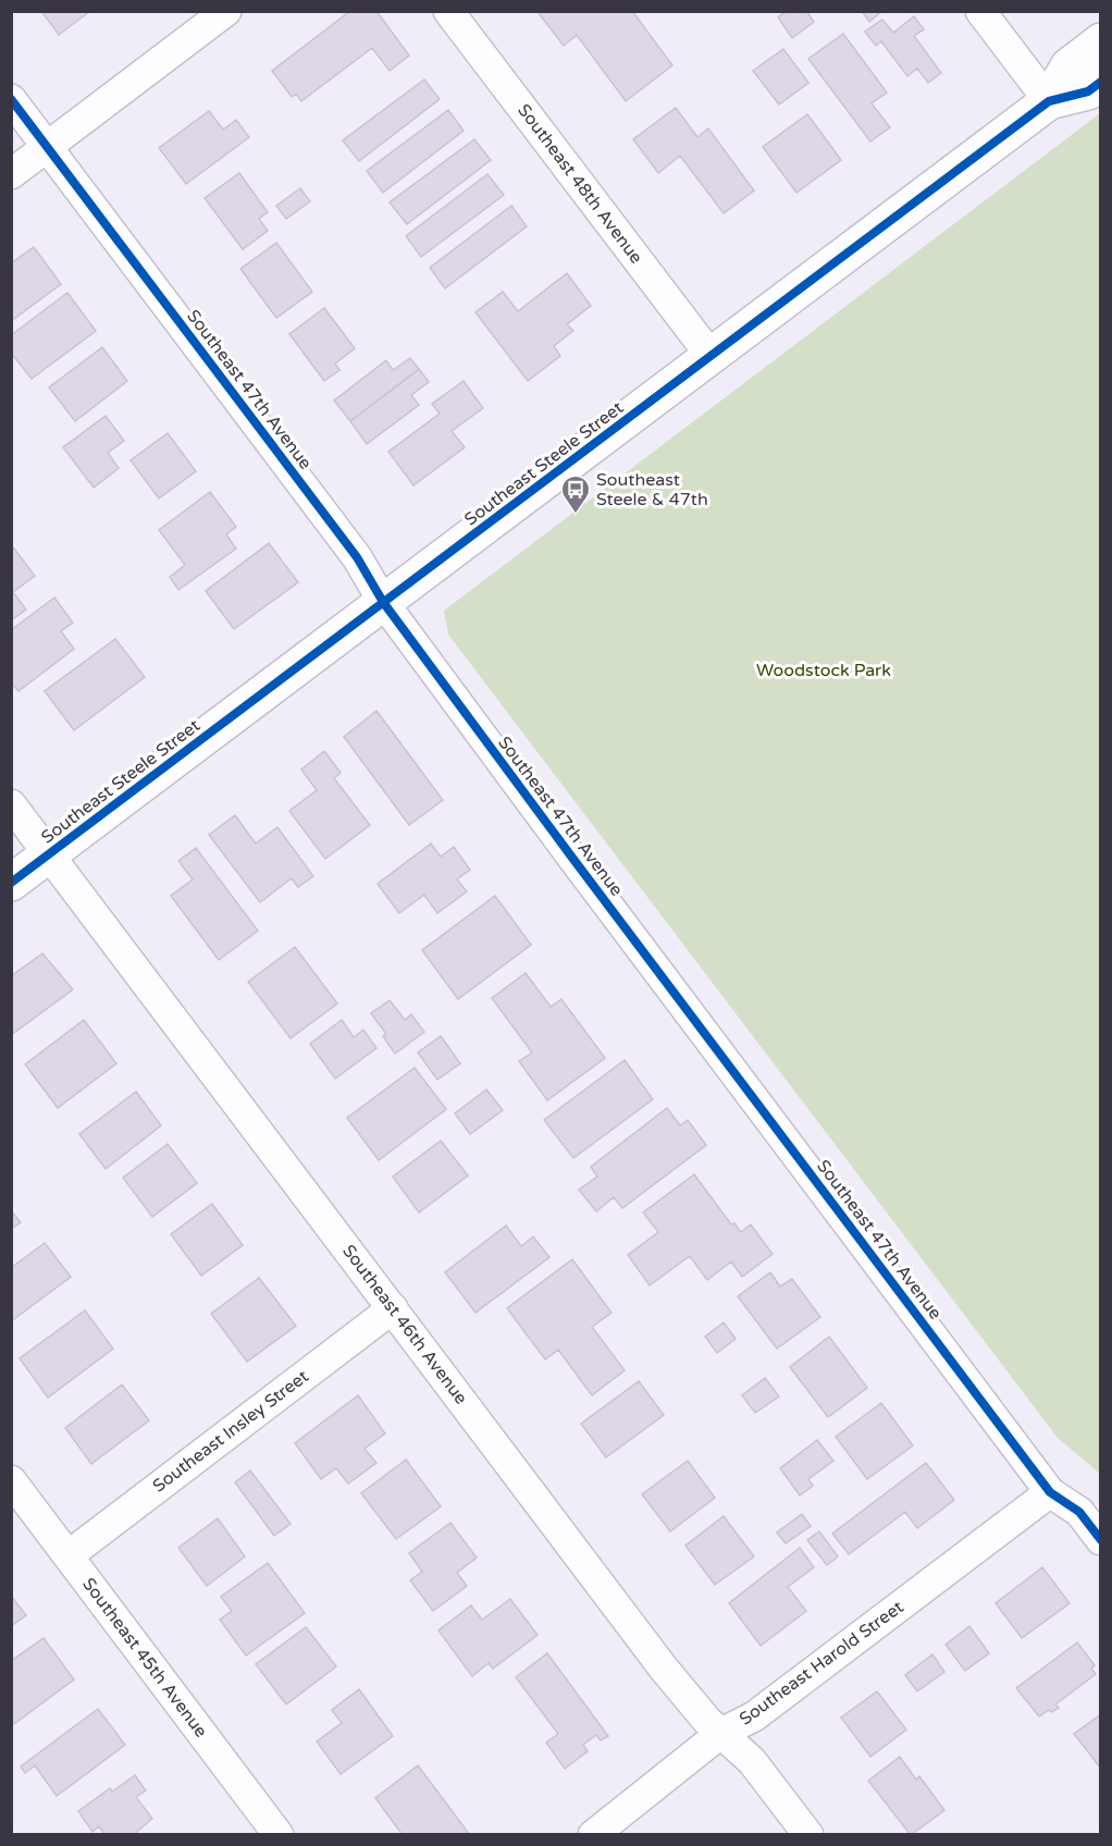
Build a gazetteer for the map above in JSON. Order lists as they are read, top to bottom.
{
  "streets": {
    "street": [
      "Southeast 48th Avenue",
      "Southeast 47th Avenue",
      "Southeast Steele Street",
      "Southeast 46th Avenue",
      "Southeast Insley Street",
      "Southeast 45th Avenue",
      "Southeast Harold Street"
    ]
  },
  "crossings": [
    ["Southeast 48th Avenue", "Southeast Steele Street"],
    ["Southeast 47th Avenue", "Southeast Steele Street"],
    ["Southeast 47th Avenue", "Southeast Harold Street"],
    ["Southeast Steele Street", "Southeast 46th Avenue"],
    ["Southeast 46th Avenue", "Southeast Insley Street"],
    ["Southeast 46th Avenue", "Southeast Harold Street"],
    ["Southeast Insley Street", "Southeast 45th Avenue"]
  ],
  "parks": ["Woodstock Park"],
  "places": {
    "bus stop": ["Southeast Steele & 47th"]
  }
}
